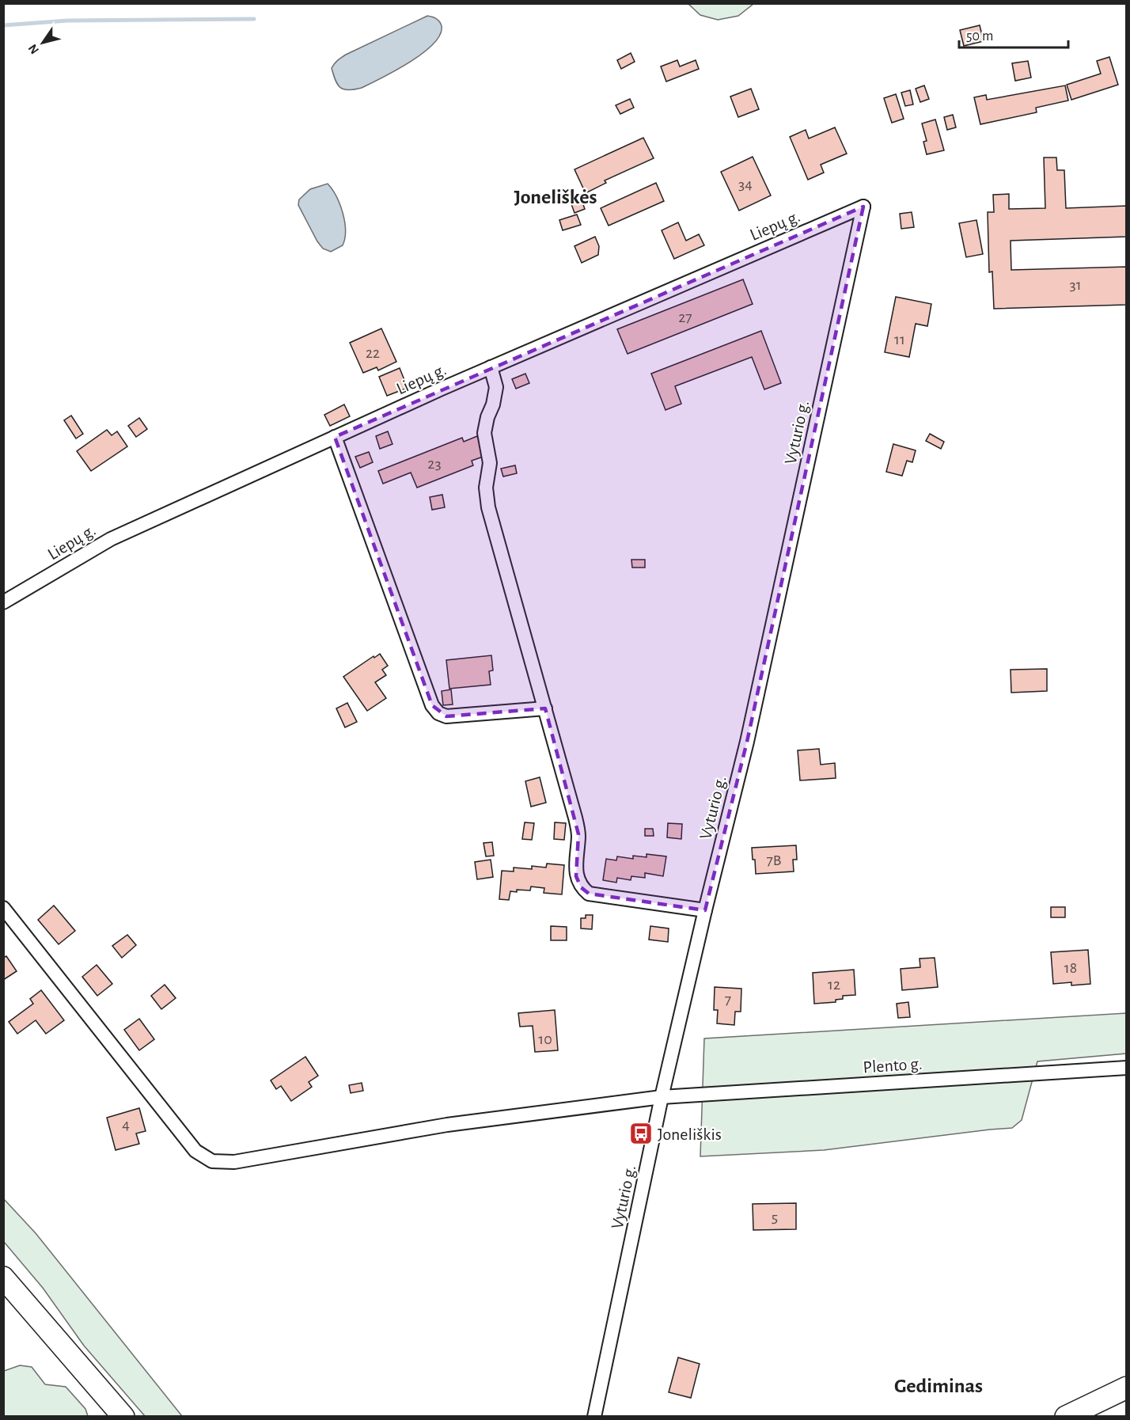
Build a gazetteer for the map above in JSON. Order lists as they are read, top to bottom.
{
  "streets": {
    "street": ["Liepų g.", "Vyturio g.", "Plento g."]
  },
  "crossings": [
    ["Liepų g.", "Vyturio g."],
    ["Vyturio g.", "Plento g."]
  ],
  "districts": ["Joneliškės", "Gediminas"],
  "places": {
    "bus stop": ["Joneliškis"]
  },
  "house_numbers": [
    "34",
    "31",
    "27",
    "11",
    "22",
    "23",
    "7B",
    "18",
    "12",
    "7",
    "10",
    "4",
    "5"
  ],
  "scale_bar": "50 m",
  "north": "bottom left"
}
